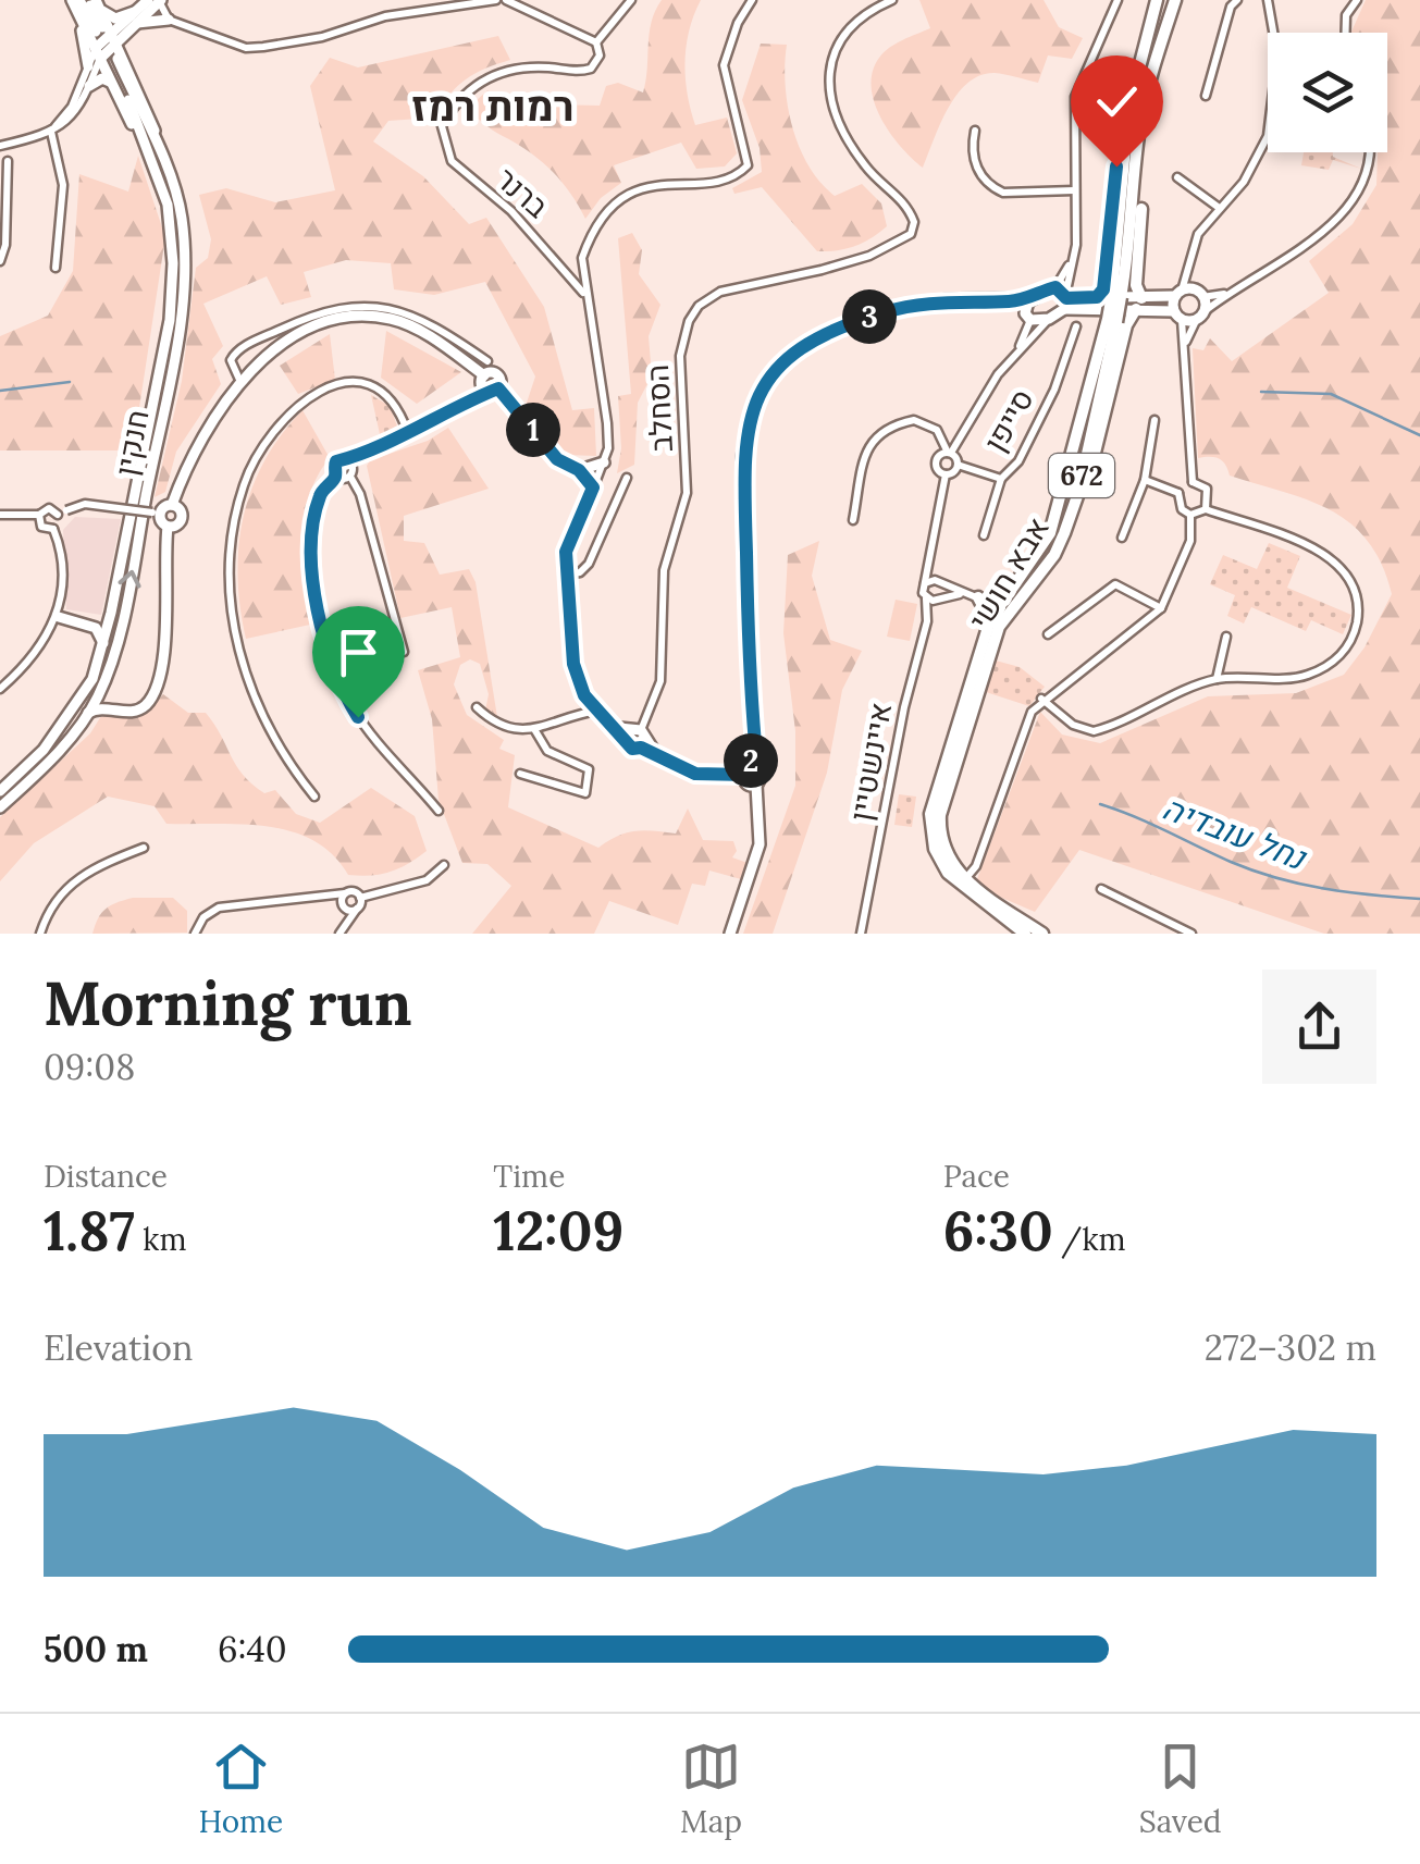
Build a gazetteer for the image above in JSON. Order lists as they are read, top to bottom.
{
  "streets": {
    "main road": ["672", "אבא חושי"],
    "street": [
      "ברנר",
      "הסחלב",
      "סייפן",
      "חנקין",
      "איינשטיין"
    ]
  },
  "districts": ["רמות רמז"],
  "water": ["נחל עובדיה"],
  "page": {
    "pins": ["3", "1", "2"],
    "heading": ["Morning run", "09:08"],
    "stats": [
      ["Distance", "1.87 km"],
      ["Time", "12:09"],
      ["Pace", "6:30 /km"]
    ],
    "chart": ["Elevation", "272–302 m"],
    "list": [
      {
        "name": "500 m",
        "note": "6:40"
      }
    ],
    "tabs": ["Home", "Map", "Saved"]
  }
}
